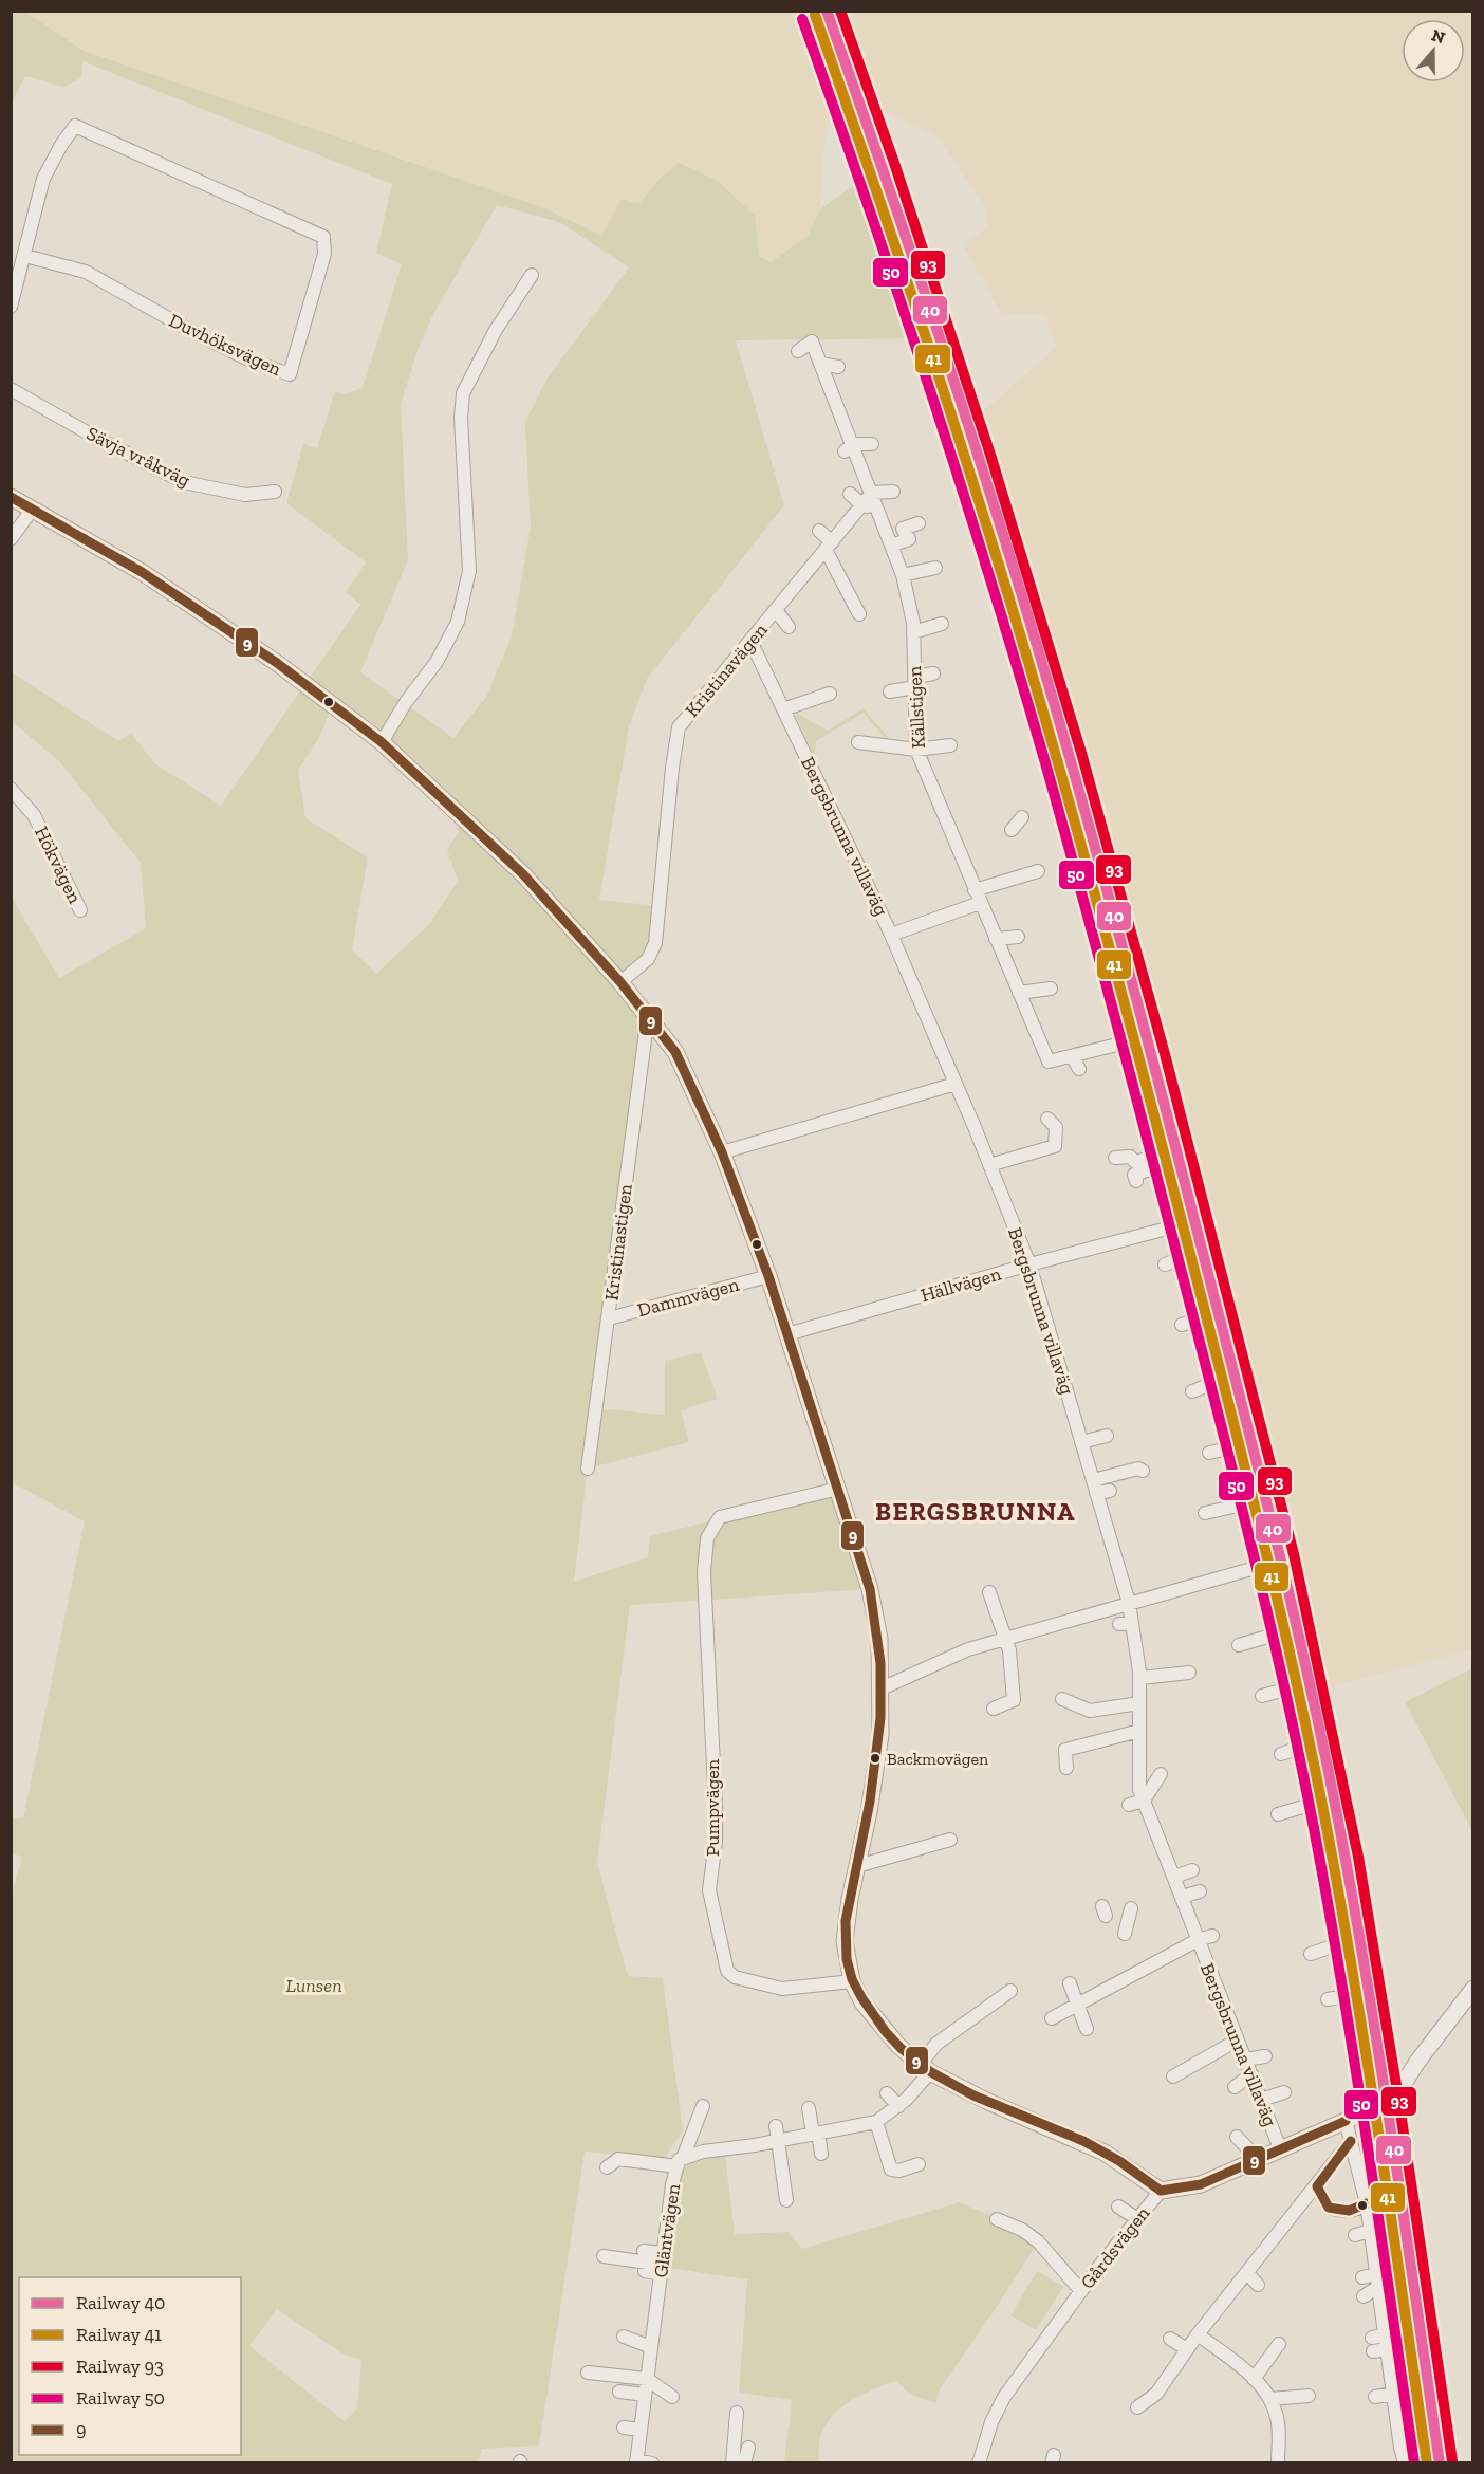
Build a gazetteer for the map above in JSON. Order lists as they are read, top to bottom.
{
  "streets": {
    "street": [
      "Duvhöksvägen",
      "Sävja vråkväg",
      "Kristinavägen",
      "Källstigen",
      "Bergsbrunna villaväg",
      "Hökvägen",
      "Kristinastigen",
      "Hällvägen",
      "Dammvägen",
      "Pumpvägen",
      "Gläntvägen",
      "Gårdsvägen"
    ]
  },
  "crossings": [
    ["Kristinavägen", "Källstigen"],
    ["Kristinavägen", "Bergsbrunna villaväg"],
    ["Bergsbrunna villaväg", "Hällvägen"],
    ["Bergsbrunna villaväg", "Gårdsvägen"],
    ["Kristinastigen", "Dammvägen"]
  ],
  "districts": ["BERGSBRUNNA"],
  "parks": ["Lunsen"],
  "places": ["Backmovägen"],
  "lines": [
    "rail line 40",
    "rail line 93",
    "rail line 41",
    "rail line 50",
    "transit line 9"
  ],
  "legend": [
    "Railway 40",
    "Railway 41",
    "Railway 93",
    "Railway 50",
    "9"
  ],
  "north": "top"
}
